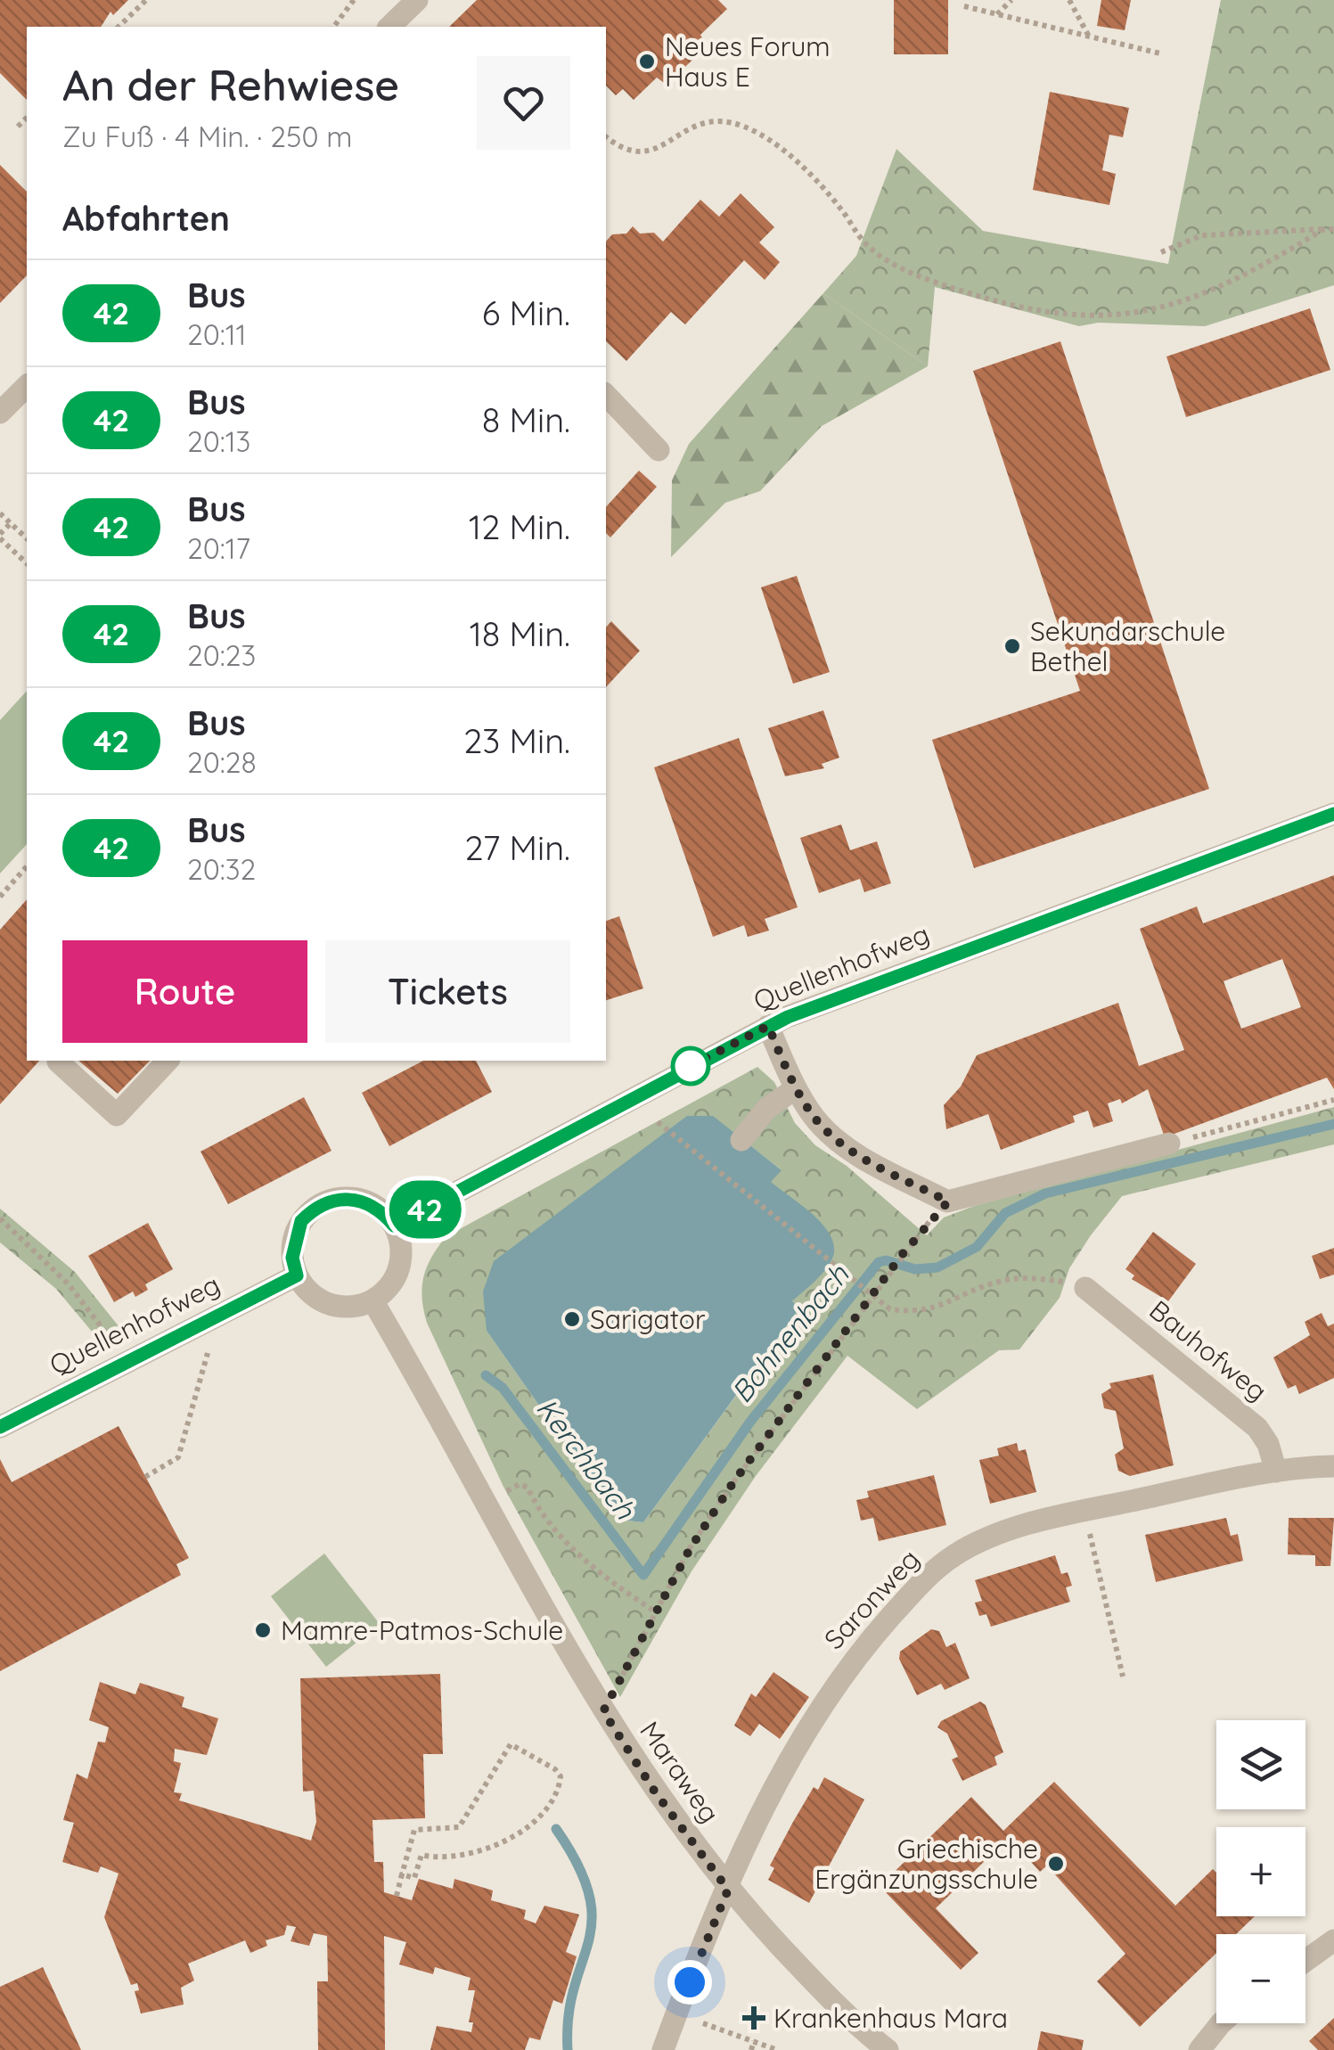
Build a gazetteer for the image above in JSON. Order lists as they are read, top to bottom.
{
  "streets": {
    "street": [
      "Quellenhofweg",
      "Bauhofweg",
      "Saronweg",
      "Maraweg"
    ]
  },
  "crossings": [
    ["Quellenhofweg", "Maraweg"],
    ["Bauhofweg", "Saronweg"],
    ["Saronweg", "Maraweg"]
  ],
  "water": ["Bohnenbach", "Kerchbach"],
  "places": {
    "other": [
      "Neues Forum Haus E",
      "Sekundarschule Bethel",
      "Sarigator",
      "Mamre-Patmos-Schule",
      "Griechische Ergänzungsschule"
    ],
    "health": ["Krankenhaus Mara"]
  },
  "lines": ["bus line 42"],
  "page": {
    "on_map": "42",
    "heading": [
      ["An der Rehwiese", "Zu Fuß · 4 Min. · 250 m"],
      "Abfahrten"
    ],
    "list": [
      {
        "mark": "42",
        "name": "Bus",
        "note": "20:11",
        "value": "6 Min."
      },
      {
        "mark": "42",
        "name": "Bus",
        "note": "20:13",
        "value": "8 Min."
      },
      {
        "mark": "42",
        "name": "Bus",
        "note": "20:17",
        "value": "12 Min."
      },
      {
        "mark": "42",
        "name": "Bus",
        "note": "20:23",
        "value": "18 Min."
      },
      {
        "mark": "42",
        "name": "Bus",
        "note": "20:28",
        "value": "23 Min."
      },
      {
        "mark": "42",
        "name": "Bus",
        "note": "20:32",
        "value": "27 Min."
      }
    ],
    "buttons": ["Route", "Tickets"],
    "map_buttons": ["+", "−"]
  }
}
